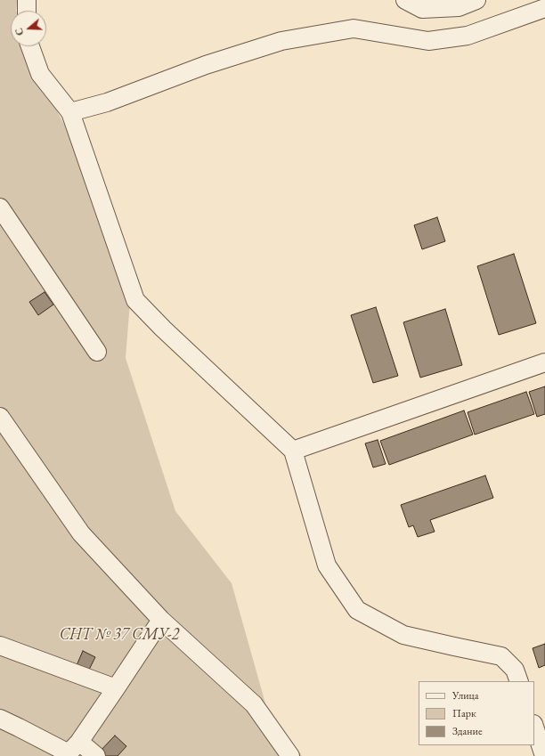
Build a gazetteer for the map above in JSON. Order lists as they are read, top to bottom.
{
  "parks": ["СНТ № 37 СМУ-2"],
  "legend": ["Улица", "Парк", "Здание"],
  "north": "left"
}
